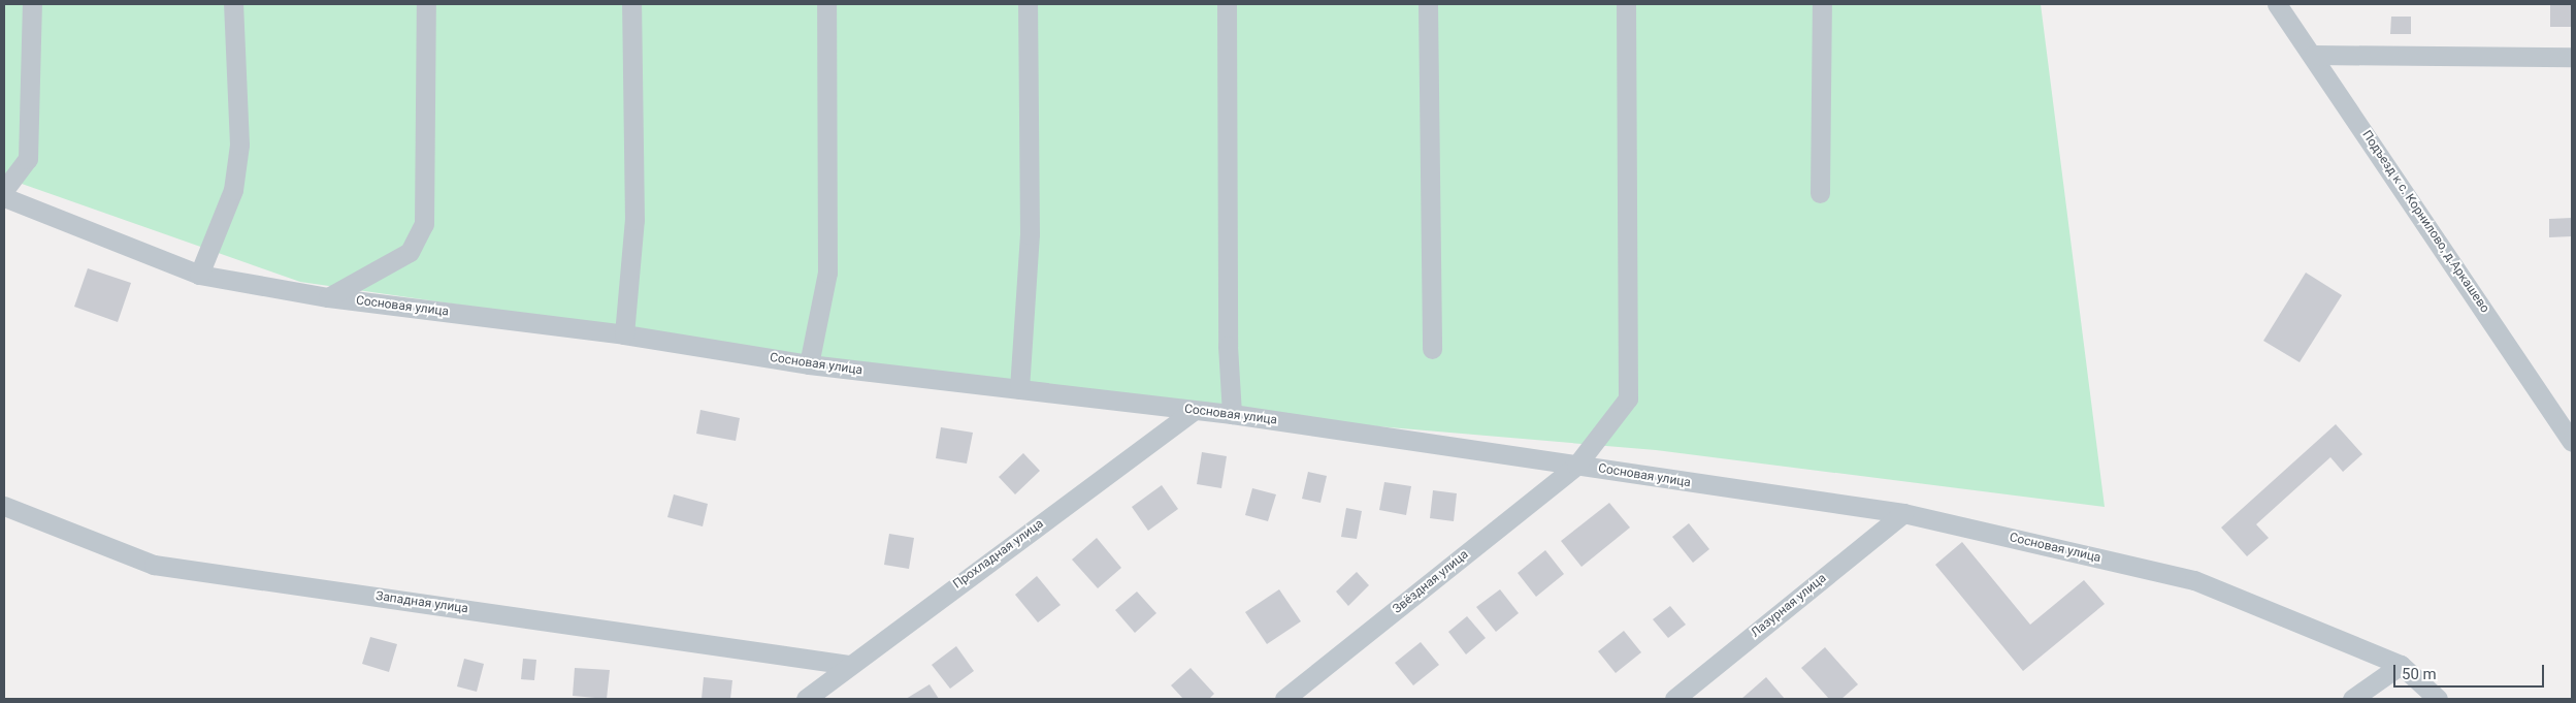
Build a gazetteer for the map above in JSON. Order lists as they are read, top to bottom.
{
  "streets": {
    "street": [
      "Подъезд к с. Корнилово, д.Аркашево",
      "Сосновая улица",
      "Прохладная улица",
      "Звёздная улица",
      "Западная улица",
      "Лазурная улица"
    ]
  },
  "crossings": [
    ["Сосновая улица", "Прохладная улица"],
    ["Сосновая улица", "Звёздная улица"],
    ["Сосновая улица", "Лазурная улица"],
    ["Прохладная улица", "Западная улица"]
  ],
  "scale_bar": "50 m"
}
